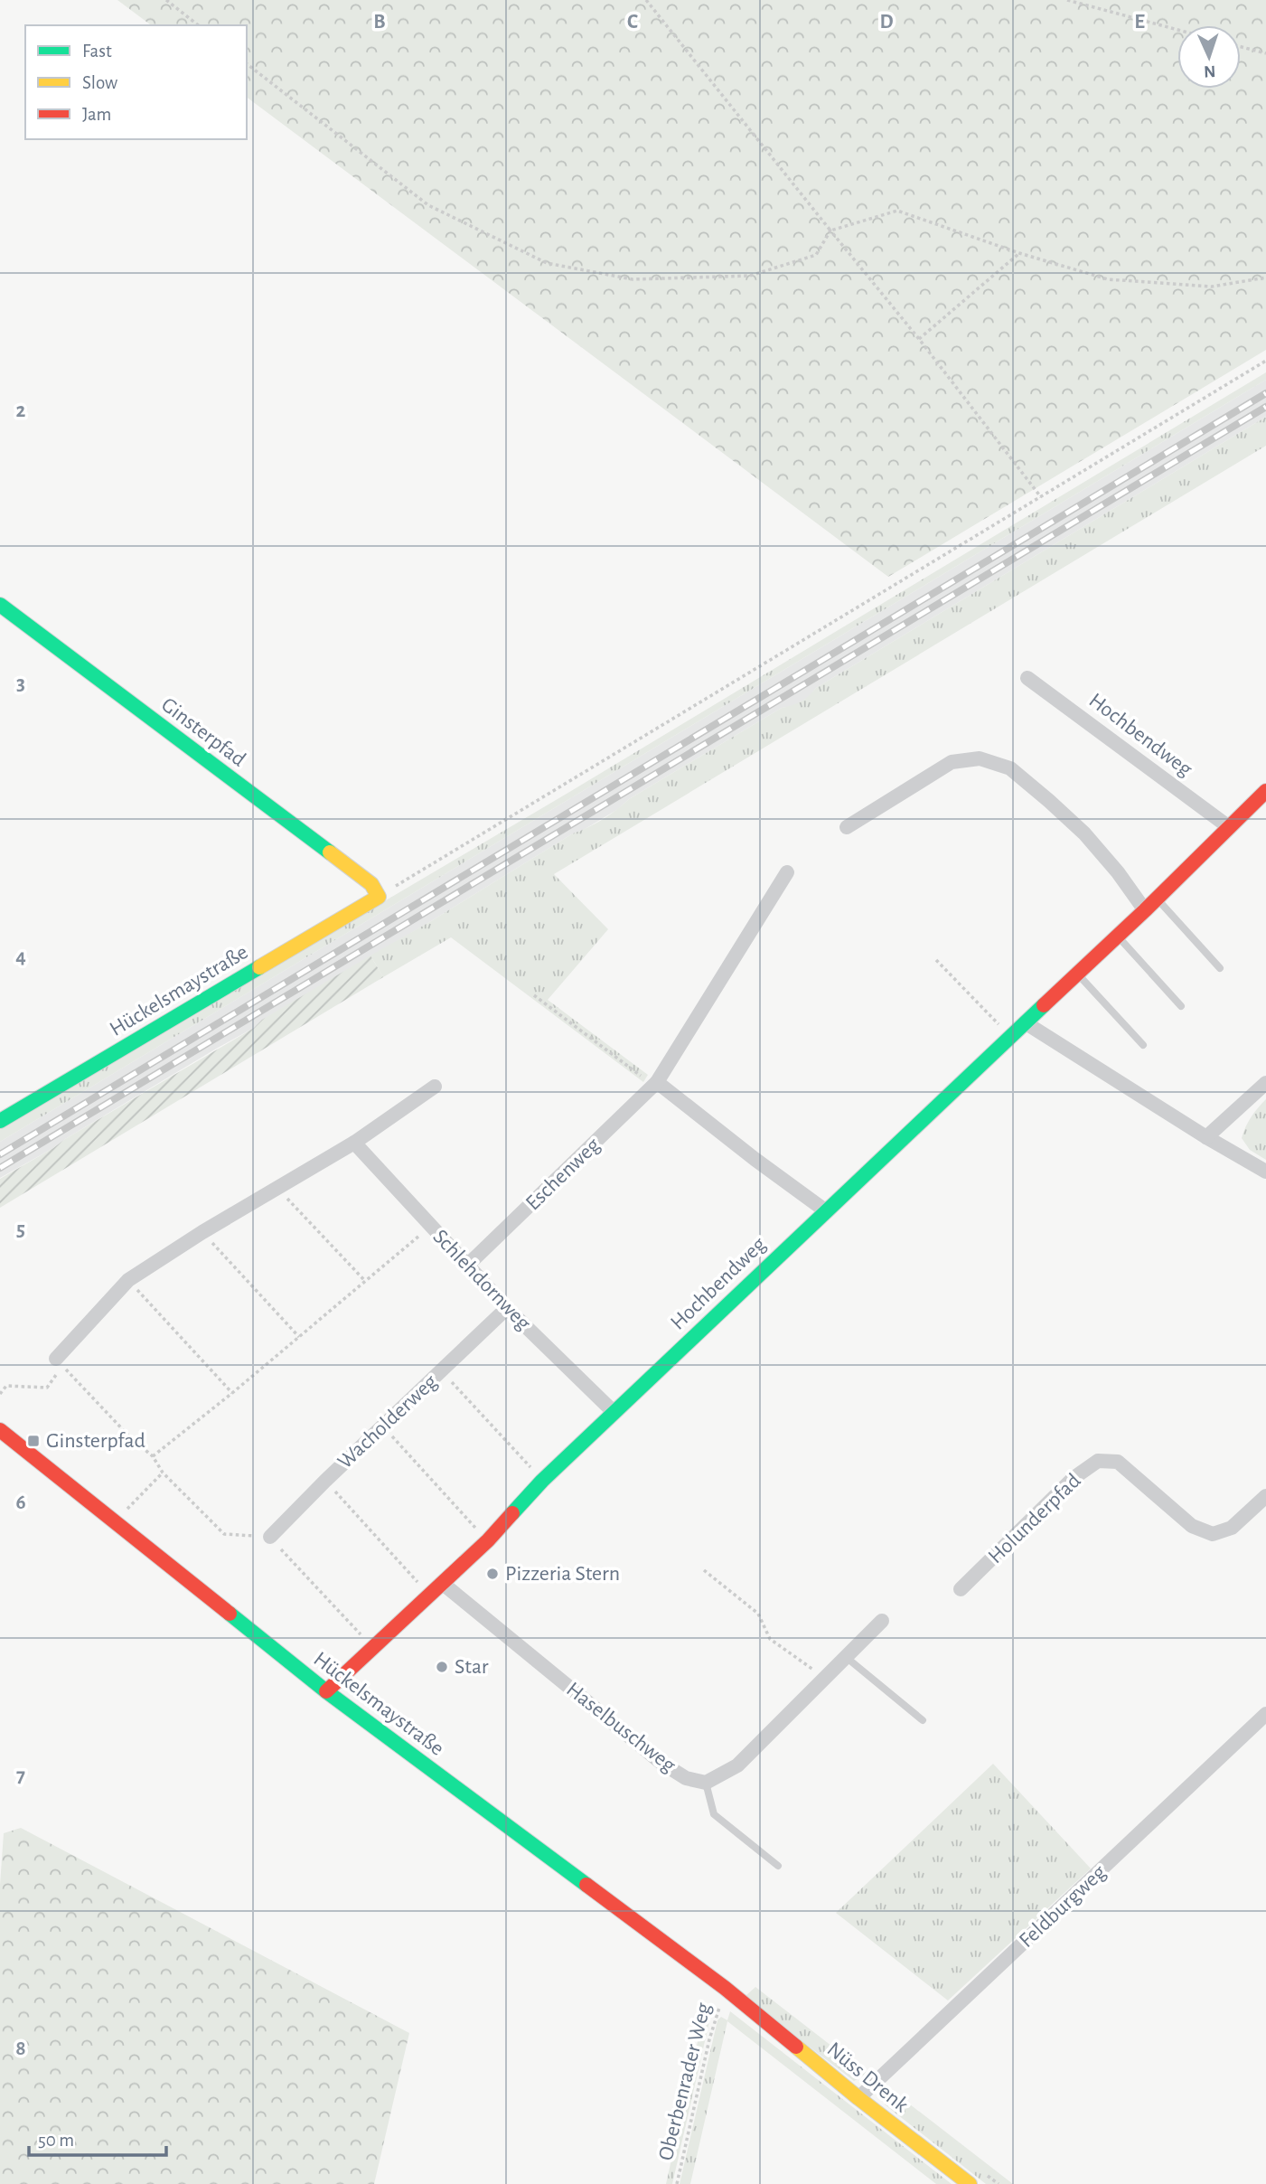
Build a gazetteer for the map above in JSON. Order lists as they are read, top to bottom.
{
  "streets": {
    "street": [
      "Ginsterpfad",
      "Hochbendweg",
      "Hückelsmaystraße",
      "Eschenweg",
      "Schlehdornweg",
      "Wacholderweg",
      "Holunderpfad",
      "Haselbuschweg",
      "Feldburgweg",
      "Nüss Drenk"
    ],
    "path": ["Oberbenrader Weg"]
  },
  "crossings": [
    ["Ginsterpfad", "Hückelsmaystraße"],
    ["Hochbendweg", "Hückelsmaystraße"],
    ["Hochbendweg", "Schlehdornweg"],
    ["Hochbendweg", "Haselbuschweg"],
    ["Hückelsmaystraße", "Nüss Drenk"],
    ["Hückelsmaystraße", "Oberbenrader Weg"],
    ["Eschenweg", "Schlehdornweg"],
    ["Schlehdornweg", "Wacholderweg"],
    ["Feldburgweg", "Nüss Drenk"]
  ],
  "places": {
    "transit": ["Ginsterpfad"],
    "other": ["Pizzeria Stern", "Star"]
  },
  "legend": ["Fast", "Slow", "Jam"],
  "scale_bar": "50 m",
  "north": "bottom",
  "grid": {
    "columns": [
      "B",
      "C",
      "D",
      "E"
    ],
    "rows": [
      "2",
      "3",
      "4",
      "5",
      "6",
      "7",
      "8"
    ]
  }
}
